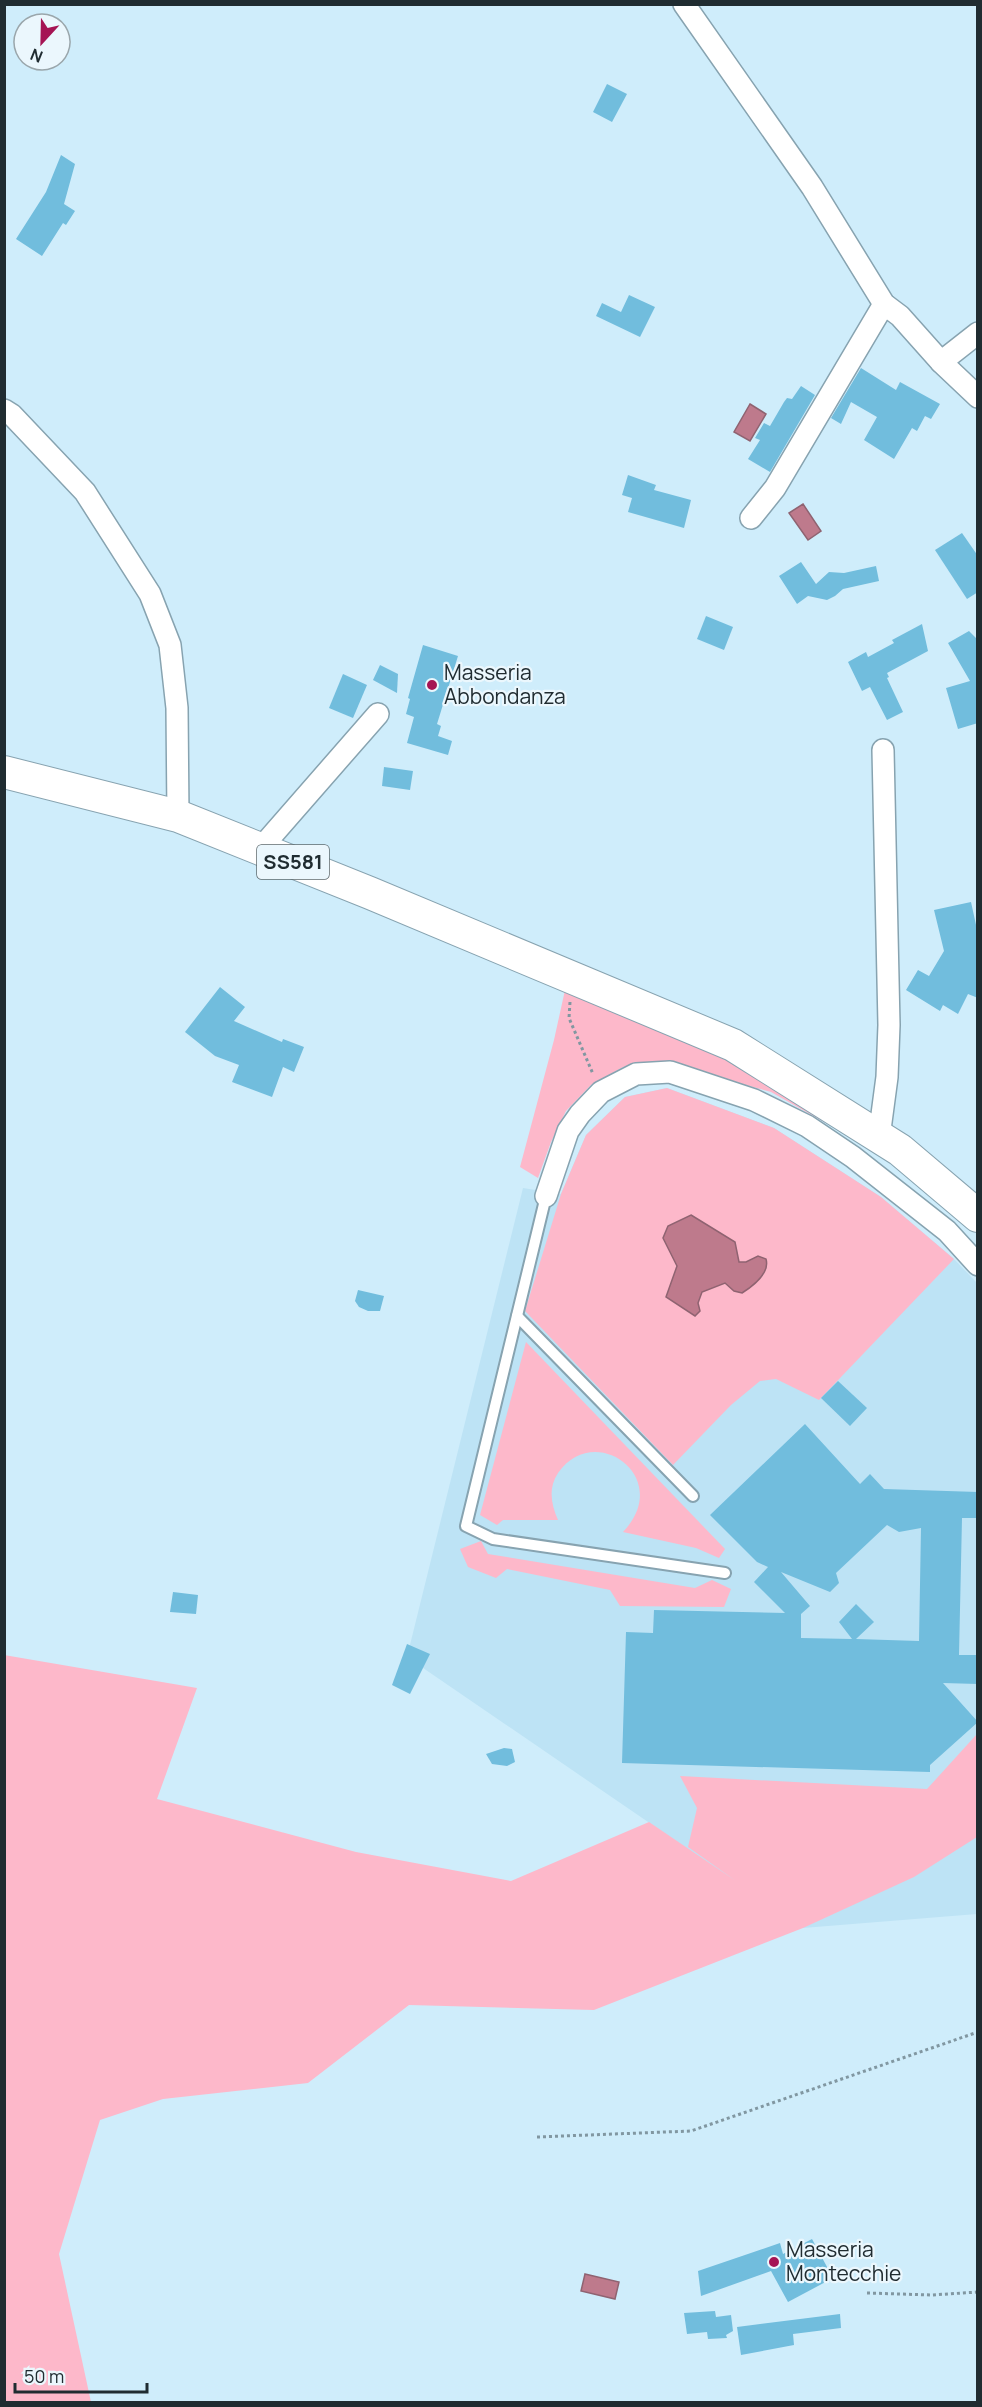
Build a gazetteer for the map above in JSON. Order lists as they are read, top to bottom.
{
  "streets": {
    "main road": ["SS581"]
  },
  "places": ["Masseria Abbondanza", "Masseria Montecchie"],
  "scale_bar": "50 m",
  "north": "bottom"
}
